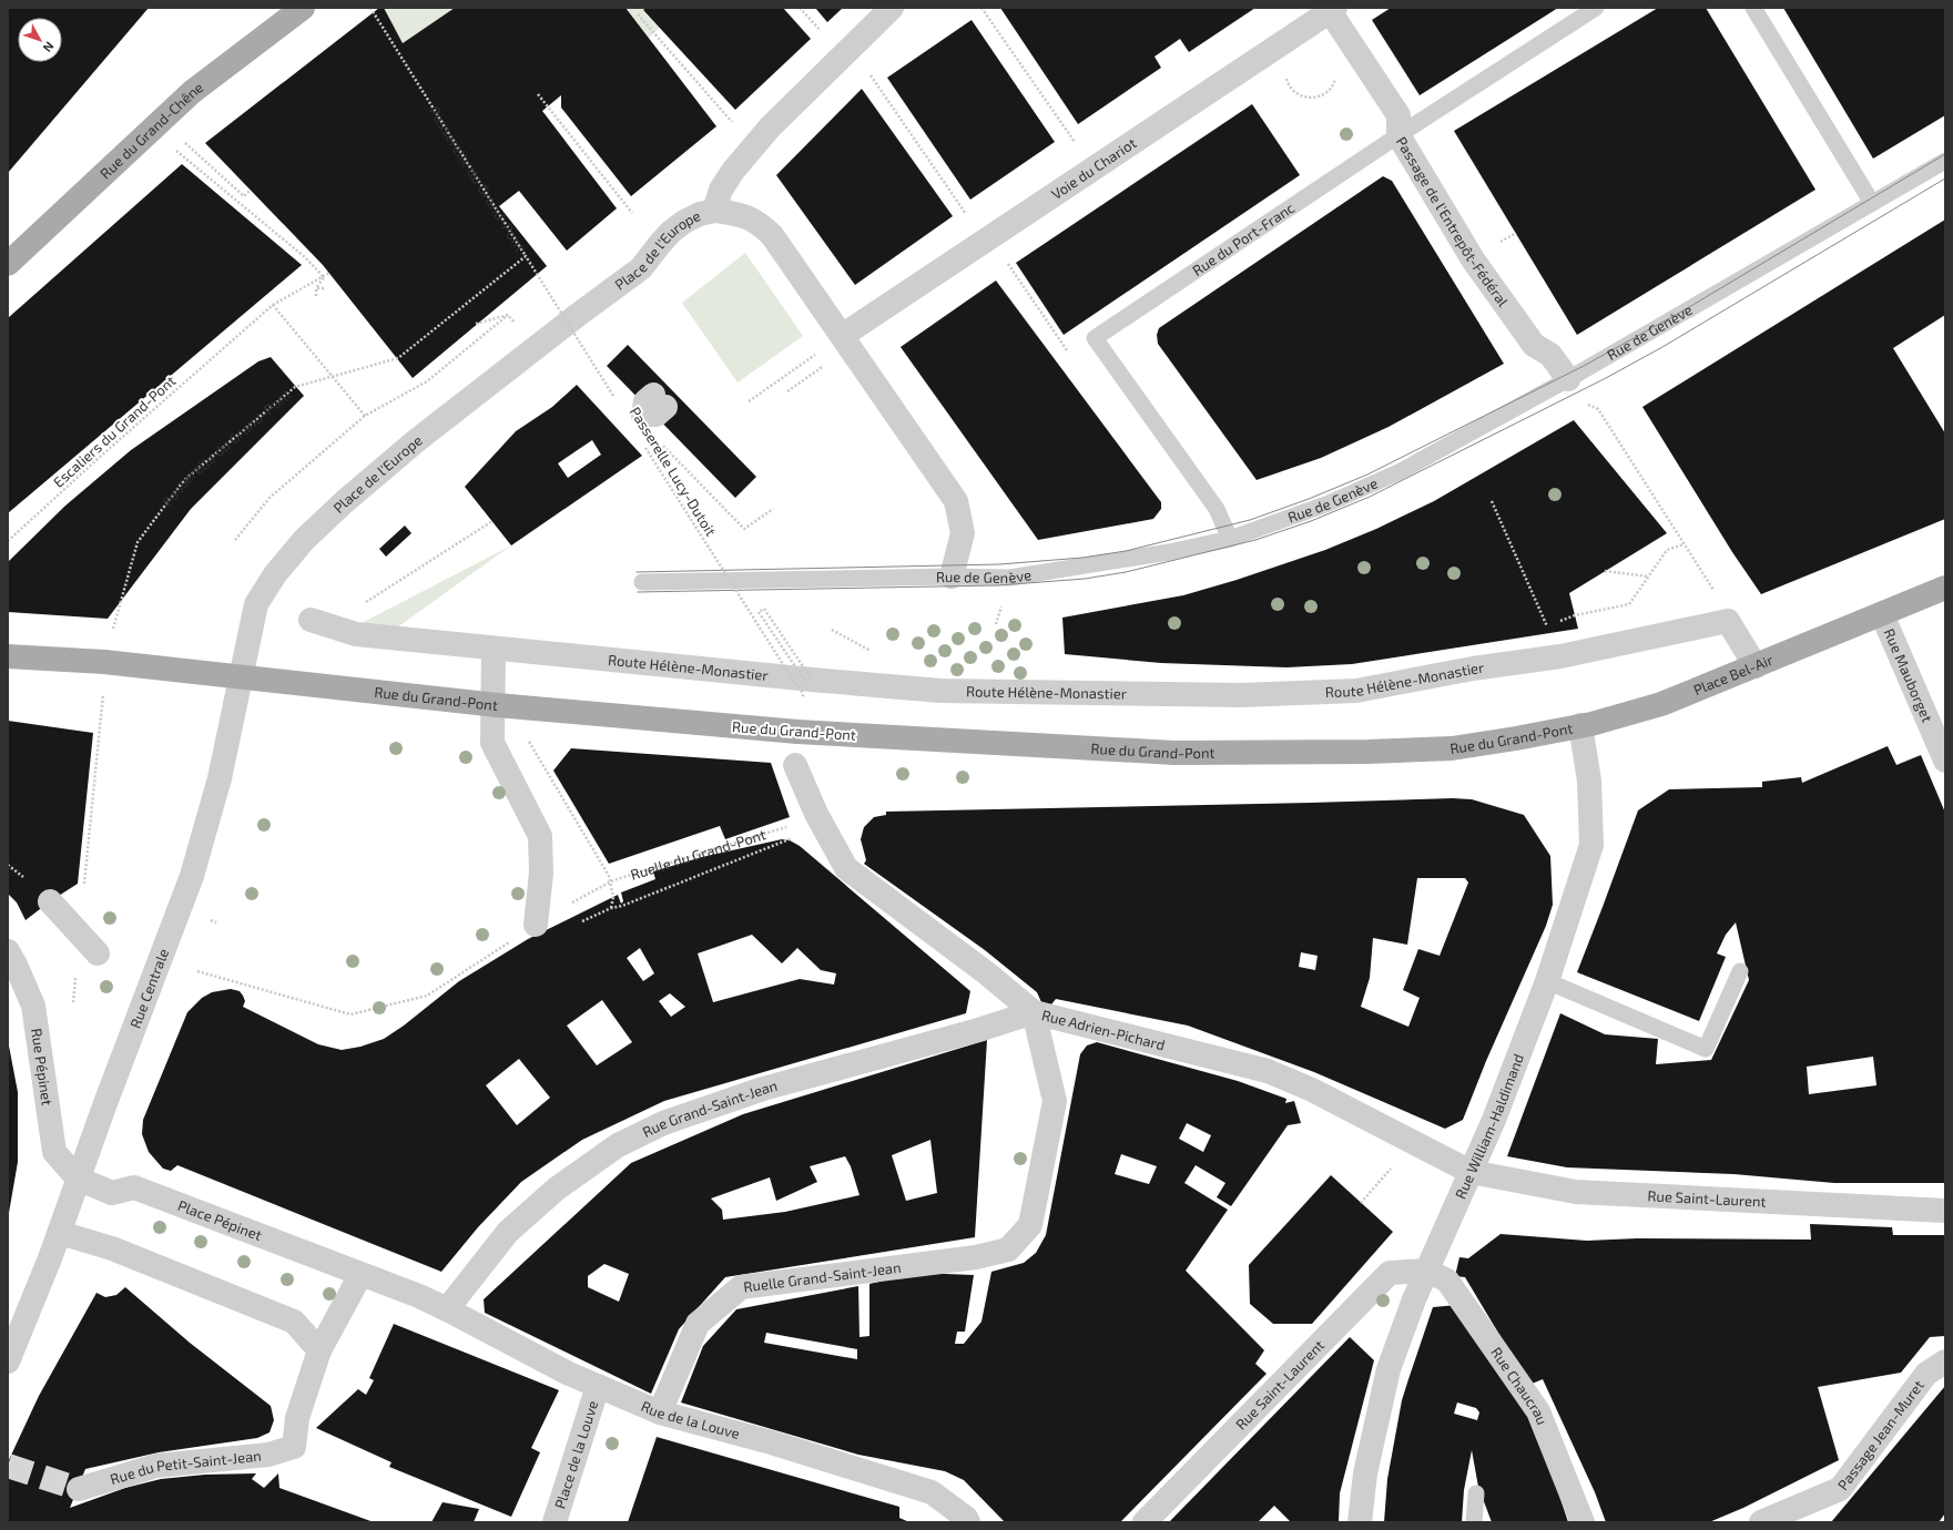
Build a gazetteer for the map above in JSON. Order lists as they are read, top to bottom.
{
  "streets": {
    "main road": ["Rue du Grand-Chêne", "Place Bel-Air", "Rue du Grand-Pont"],
    "street": [
      "Voie du Chariot",
      "Passage de l'Entrepôt-Fédéral",
      "Place de l'Europe",
      "Route Hélène-Monastier",
      "Rue Mauborget",
      "Rue Centrale",
      "Rue Adrien-Pichard",
      "Rue Pépinet",
      "Rue Grand-Saint-Jean",
      "Rue William-Haldimand",
      "Rue Saint-Laurent",
      "Place Pépinet",
      "Ruelle Grand-Saint-Jean",
      "Rue Chaucrau",
      "Rue de la Louve",
      "Passage Jean-Muret",
      "Place de la Louve",
      "Rue du Petit-Saint-Jean"
    ],
    "lane": ["Rue du Port-Franc", "Rue de Genève"],
    "path": [
      "Passerelle du Grand-Pont",
      "Escaliers du Grand-Pont",
      "Passerelle Lucy-Dutoit",
      "Ruelle du Grand-Pont"
    ]
  },
  "crossings": [
    ["Voie du Chariot", "Passage de l'Entrepôt-Fédéral"],
    ["Passerelle du Grand-Pont", "Passerelle Lucy-Dutoit"],
    ["Passerelle du Grand-Pont", "Rue du Grand-Pont"],
    ["Passage de l'Entrepôt-Fédéral", "Rue du Port-Franc"],
    ["Passage de l'Entrepôt-Fédéral", "Rue de Genève"],
    ["Place de l'Europe", "Rue de Genève"],
    ["Place de l'Europe", "Rue Centrale"],
    ["Passerelle Lucy-Dutoit", "Route Hélène-Monastier"],
    ["Route Hélène-Monastier", "Place Bel-Air"],
    ["Place Bel-Air", "Rue Mauborget"],
    ["Place Bel-Air", "Rue du Grand-Pont"],
    ["Place Bel-Air", "Rue William-Haldimand"],
    ["Rue du Grand-Pont", "Rue William-Haldimand"],
    ["Ruelle du Grand-Pont", "Rue Adrien-Pichard"],
    ["Rue Centrale", "Rue Pépinet"],
    ["Rue Centrale", "Place Pépinet"],
    ["Rue Adrien-Pichard", "Rue Grand-Saint-Jean"],
    ["Rue Adrien-Pichard", "Rue William-Haldimand"],
    ["Rue Adrien-Pichard", "Rue Saint-Laurent"],
    ["Rue Adrien-Pichard", "Ruelle Grand-Saint-Jean"],
    ["Rue Pépinet", "Place Pépinet"],
    ["Rue Grand-Saint-Jean", "Ruelle Grand-Saint-Jean"],
    ["Rue Grand-Saint-Jean", "Rue de la Louve"],
    ["Rue William-Haldimand", "Rue Saint-Laurent"],
    ["Rue William-Haldimand", "Rue Chaucrau"],
    ["Rue Saint-Laurent", "Rue Chaucrau"],
    ["Place Pépinet", "Rue de la Louve"],
    ["Ruelle Grand-Saint-Jean", "Rue de la Louve"],
    ["Rue de la Louve", "Place de la Louve"]
  ],
  "north": "bottom right"
}
